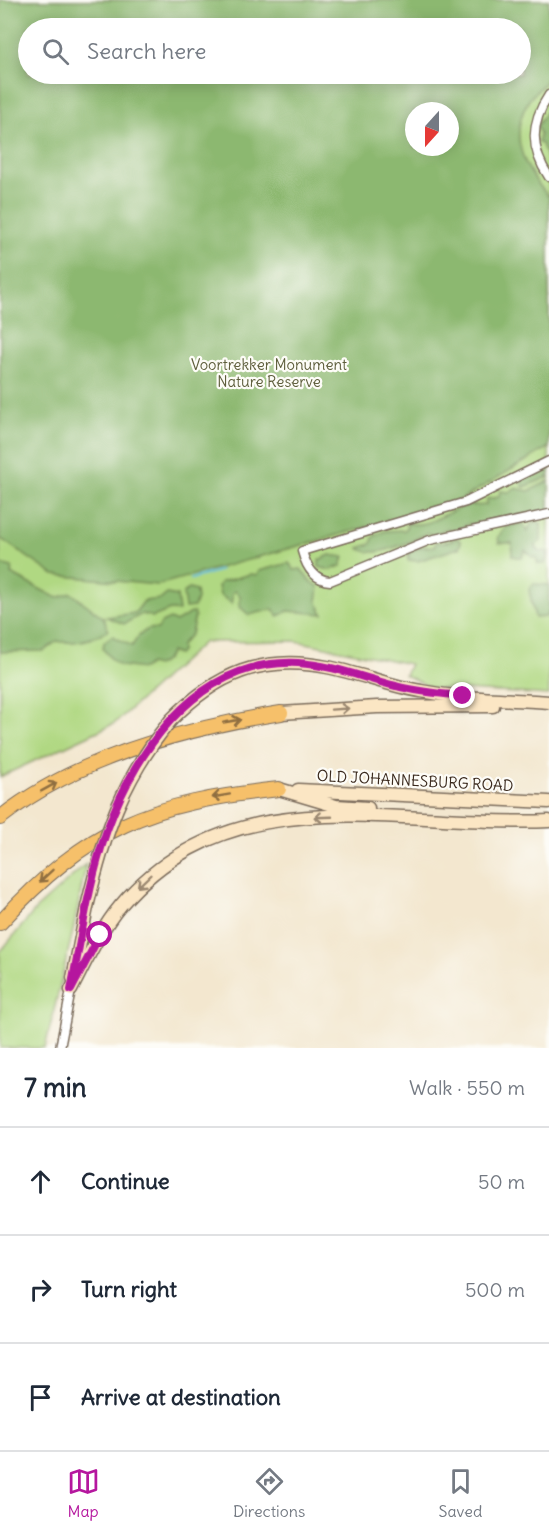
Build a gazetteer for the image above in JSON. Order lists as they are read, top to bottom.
{
  "streets": {
    "main road": ["OLD JOHANNESBURG ROAD"]
  },
  "parks": ["Voortrekker Monument Nature Reserve"],
  "north": "bottom",
  "page": {
    "search": "Search here",
    "heading": ["7 min", "Walk · 550 m"],
    "list": [
      ["Continue", "50 m"],
      ["Turn right", "500 m"],
      "Arrive at destination"
    ],
    "nav": ["Map", "Directions", "Saved"]
  }
}
